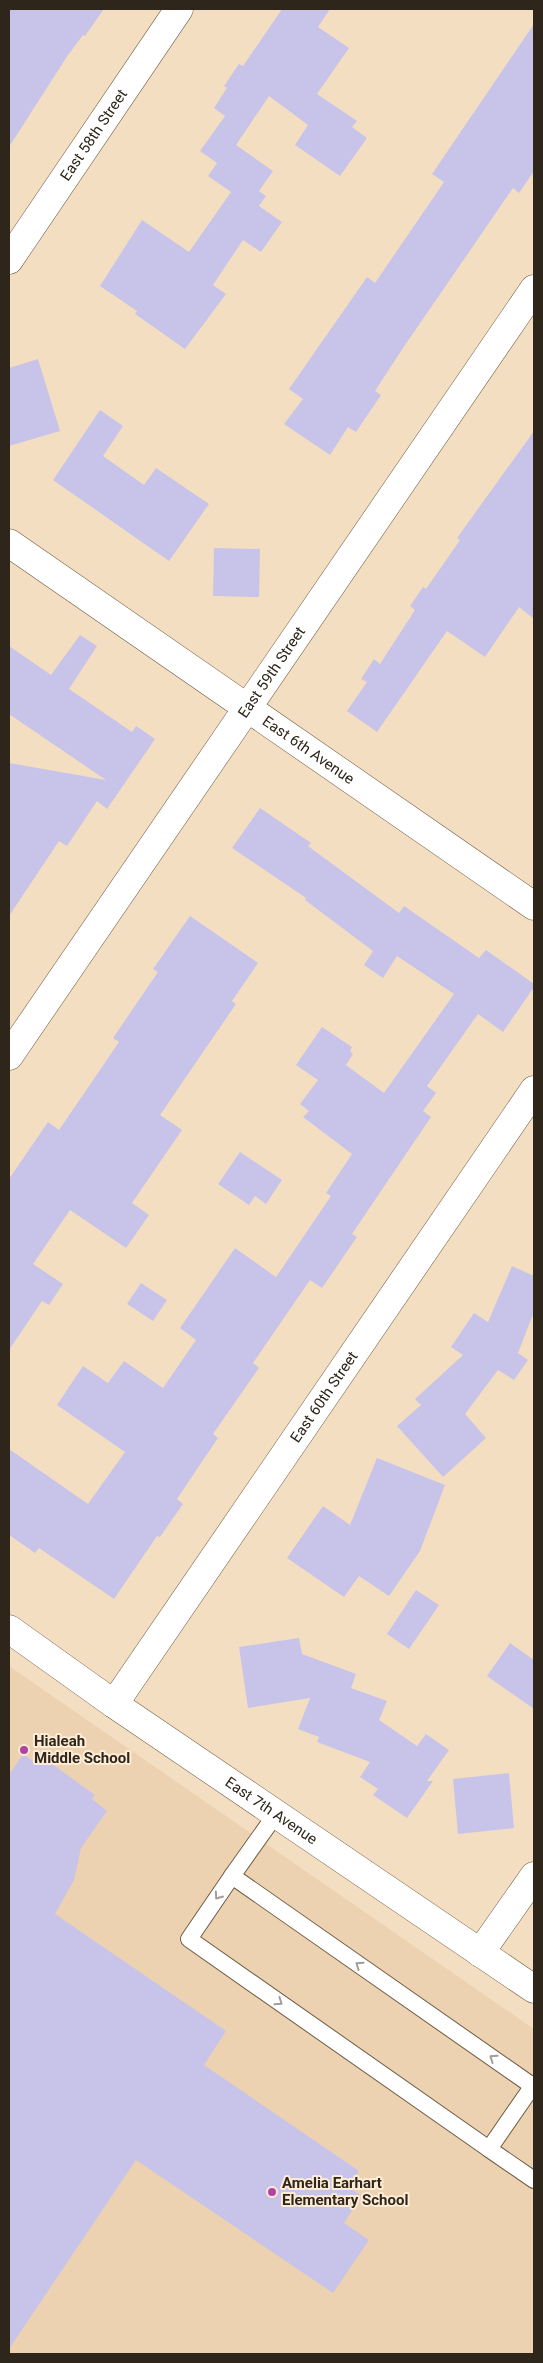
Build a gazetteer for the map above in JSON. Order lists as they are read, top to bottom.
{
  "streets": {
    "street": [
      "East 58th Street",
      "East 59th Street",
      "East 6th Avenue",
      "East 60th Street",
      "East 7th Avenue"
    ]
  },
  "crossings": [
    ["East 59th Street", "East 6th Avenue"],
    ["East 60th Street", "East 7th Avenue"]
  ],
  "places": ["Hialeah Middle School", "Amelia Earhart Elementary School"]
}
